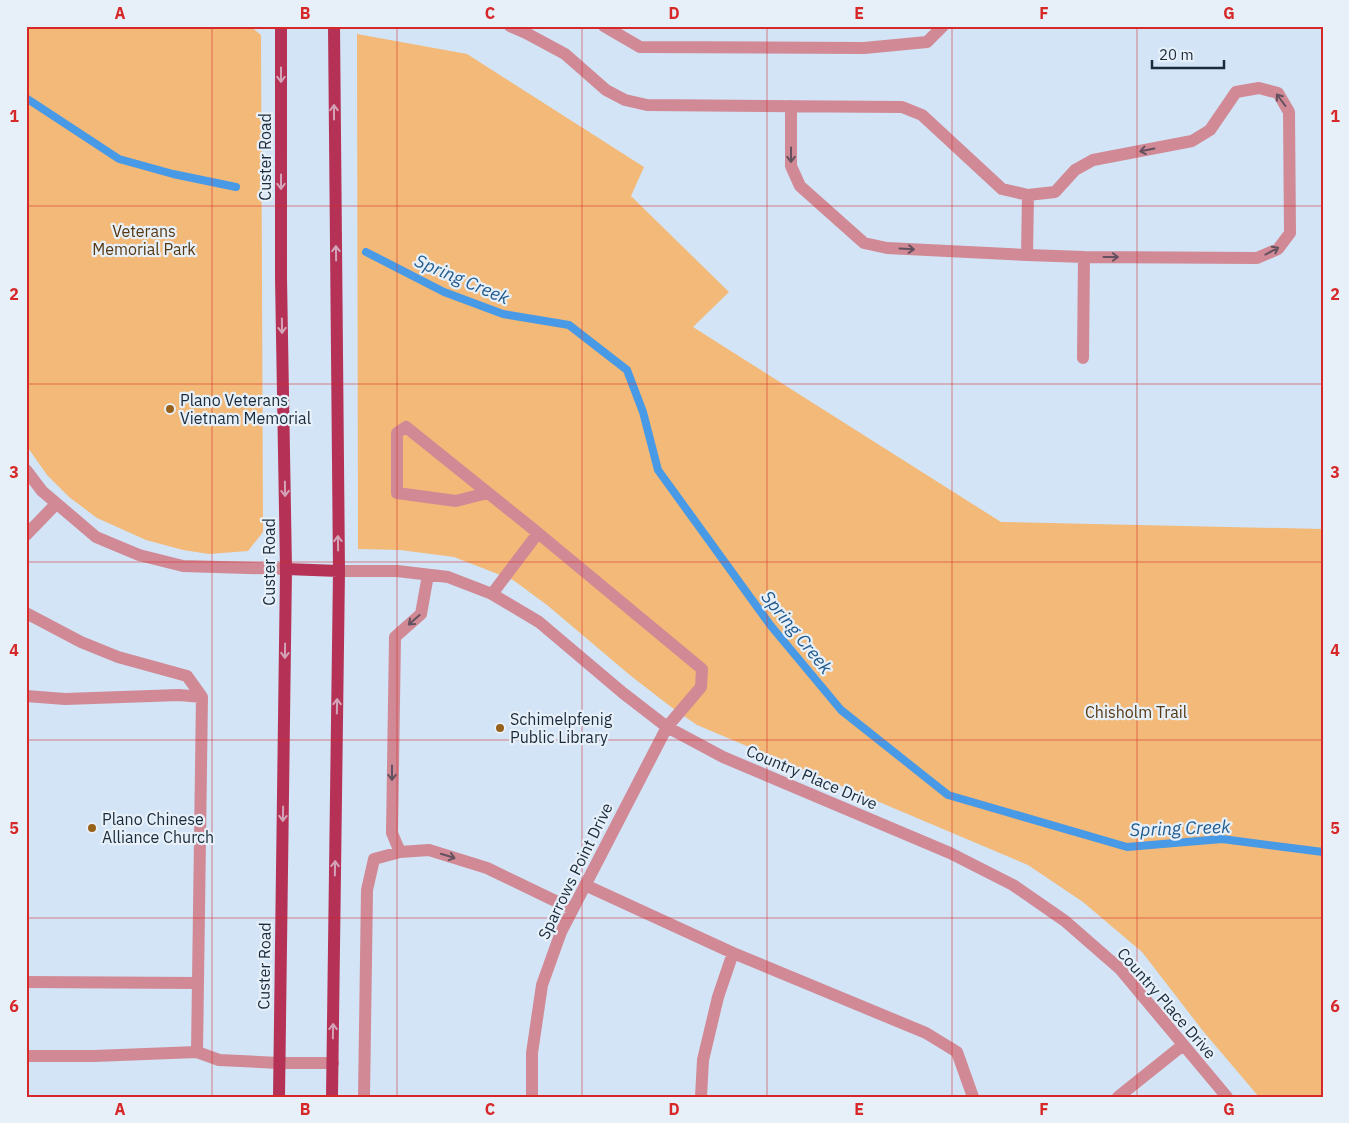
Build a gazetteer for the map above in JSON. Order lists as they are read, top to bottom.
{
  "streets": {
    "main road": ["Custer Road"],
    "street": ["Country Place Drive", "Sparrows Point Drive"]
  },
  "crossings": [
    ["Country Place Drive", "Sparrows Point Drive"]
  ],
  "water": ["Spring Creek"],
  "parks": ["Veterans Memorial Park", "Chisholm Trail"],
  "places": ["Plano Veterans Vietnam Memorial", "Schimelpfenig Public Library", "Plano Chinese Alliance Church"],
  "scale_bar": "20 m",
  "grid": {
    "columns": [
      "A",
      "B",
      "C",
      "D",
      "E",
      "F",
      "G"
    ],
    "rows": [
      "1",
      "2",
      "3",
      "4",
      "5",
      "6"
    ]
  }
}
